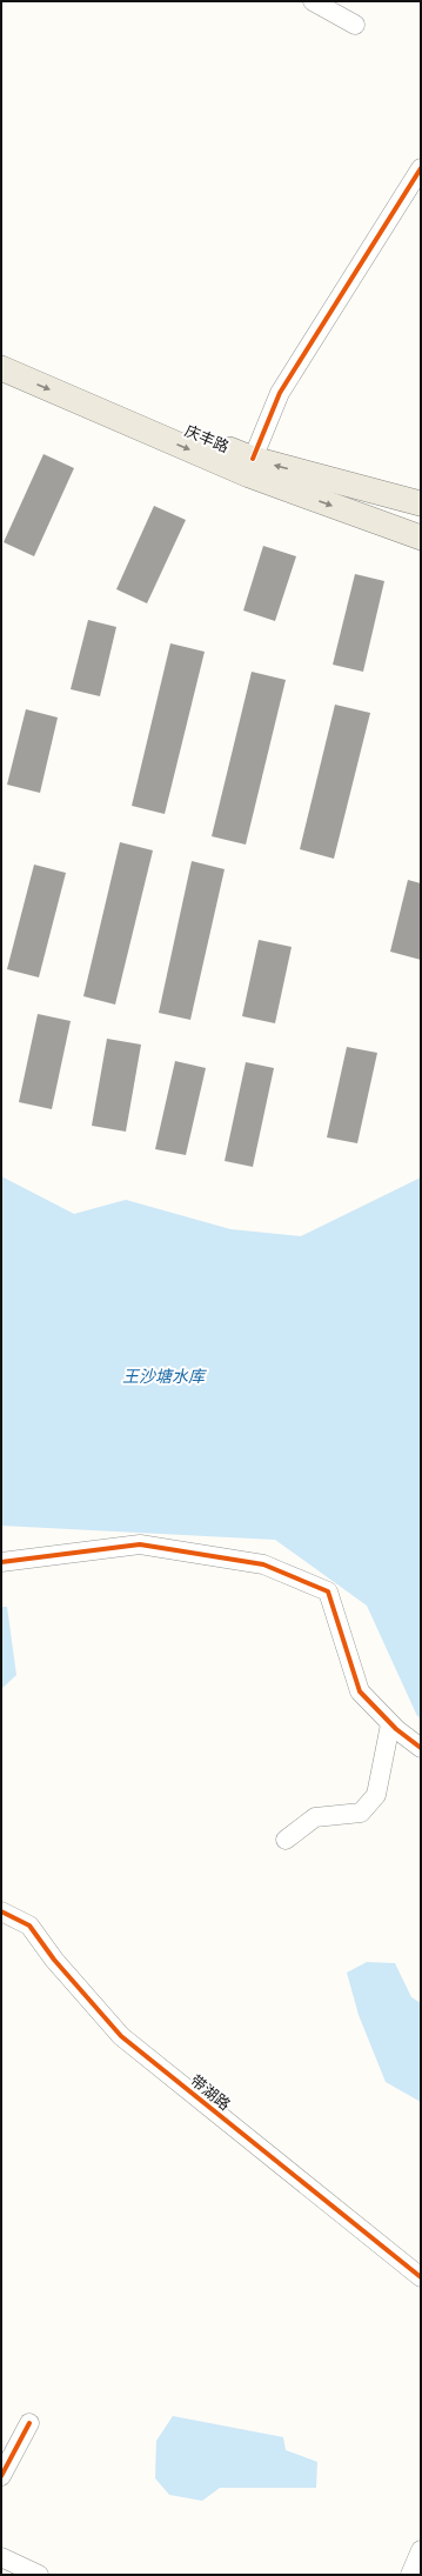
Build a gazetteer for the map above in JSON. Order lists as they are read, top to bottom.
{
  "streets": {
    "main road": ["庆丰路"],
    "street": ["带湖路"]
  },
  "water": ["王沙塘水库"]
}
